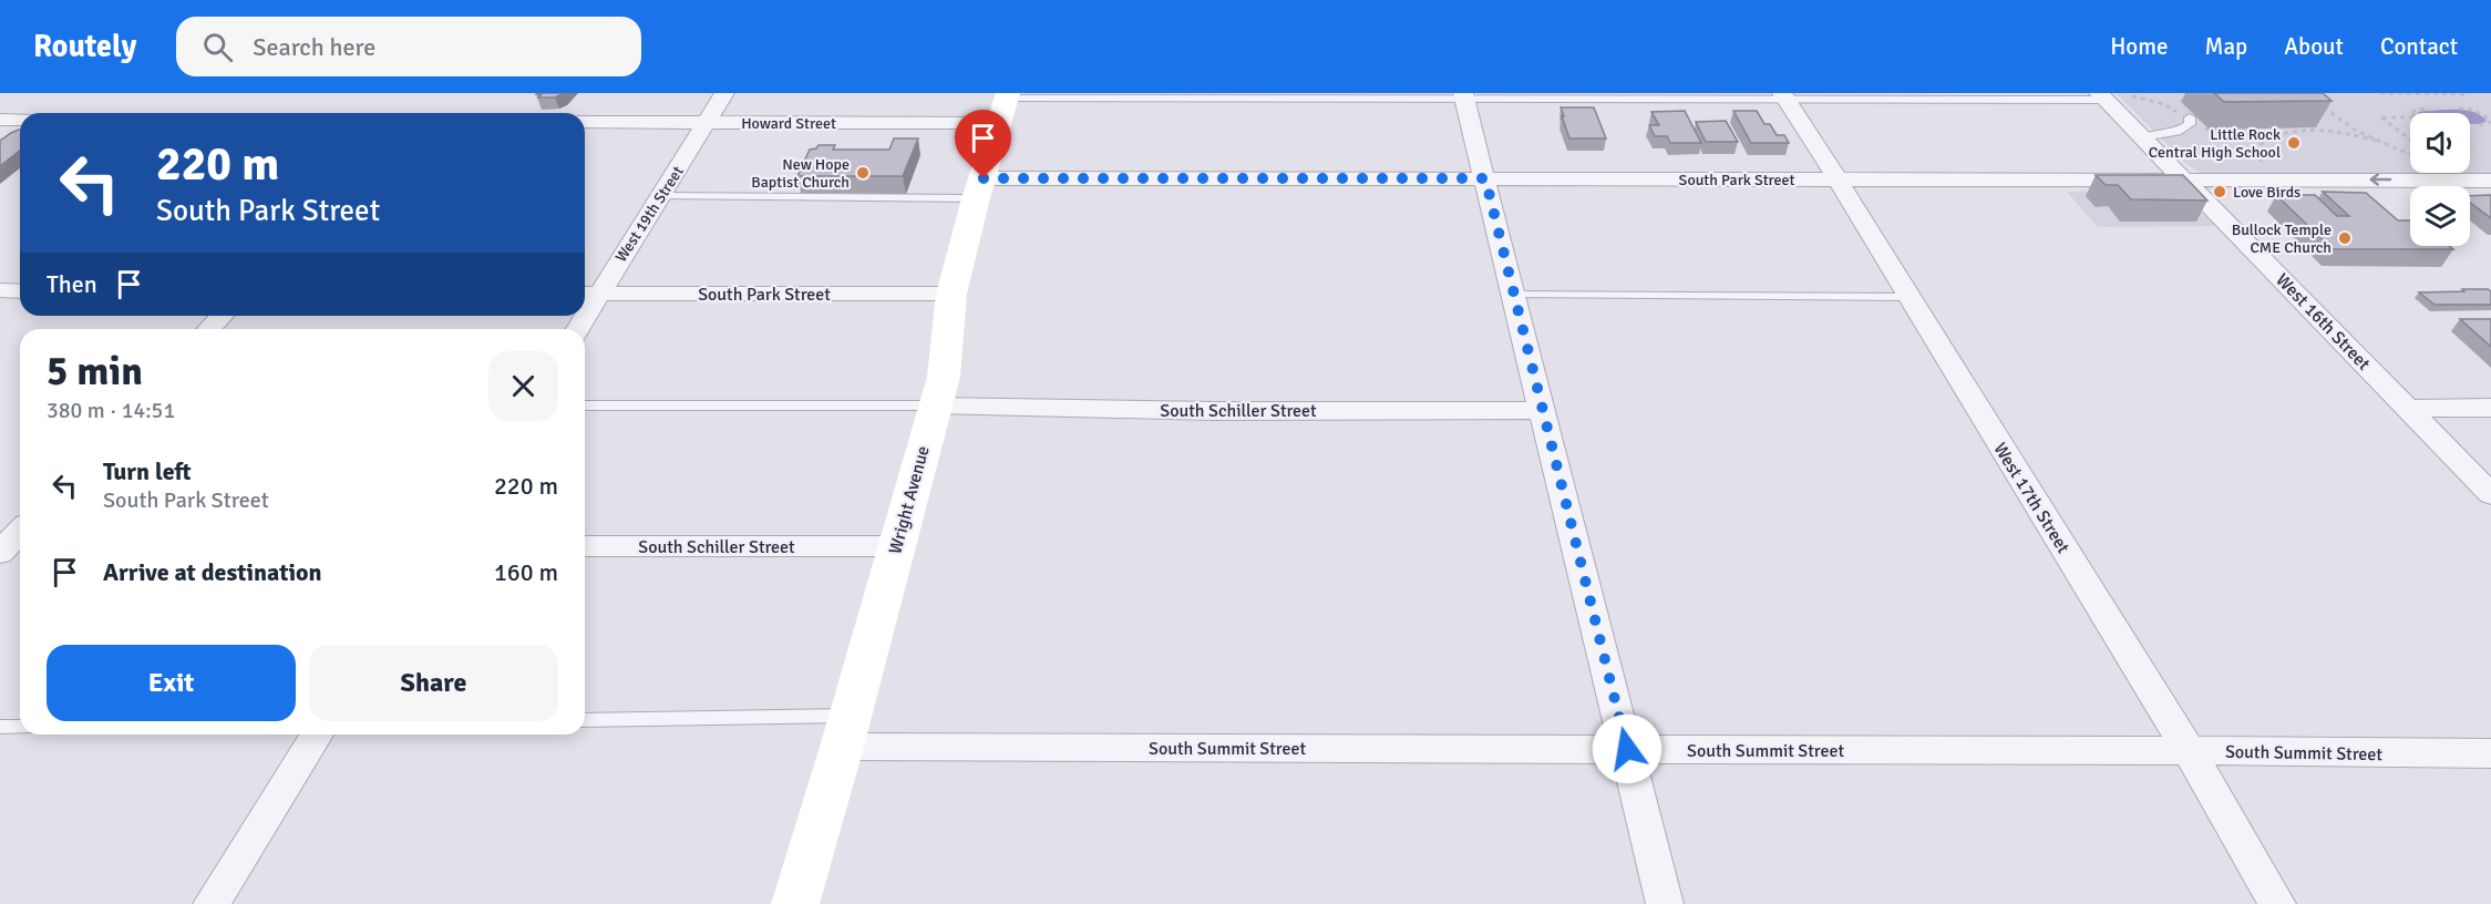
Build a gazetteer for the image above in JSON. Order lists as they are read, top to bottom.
{
  "streets": {
    "main road": ["Wright Avenue"],
    "street": [
      "Howard Street",
      "South Park Street",
      "West 19th Street",
      "West 16th Street",
      "South Schiller Street",
      "West 17th Street",
      "South Summit Street"
    ]
  },
  "crossings": [
    ["Howard Street", "West 19th Street"],
    ["Howard Street", "Wright Avenue"],
    ["South Park Street", "West 19th Street"],
    ["South Park Street", "West 16th Street"],
    ["South Park Street", "West 17th Street"],
    ["South Park Street", "Wright Avenue"],
    ["South Schiller Street", "Wright Avenue"],
    ["West 17th Street", "South Summit Street"],
    ["Wright Avenue", "South Summit Street"]
  ],
  "places": [
    "Little Rock Central High School",
    "New Hope Baptist Church",
    "Love Birds",
    "Bullock Temple CME Church"
  ],
  "page": {
    "header": "Routely",
    "search": "Search here",
    "nav": [
      "Home",
      "Map",
      "About",
      "Contact"
    ],
    "turn": ["220 m", "South Park Street"],
    "then": "Then",
    "heading": ["5 min", "380 m · 14:51"],
    "list": [
      {
        "name": "Turn left",
        "note": "South Park Street",
        "value": "220 m"
      },
      {
        "name": "Arrive at destination",
        "value": "160 m"
      }
    ],
    "buttons": ["Exit", "Share"]
  }
}
